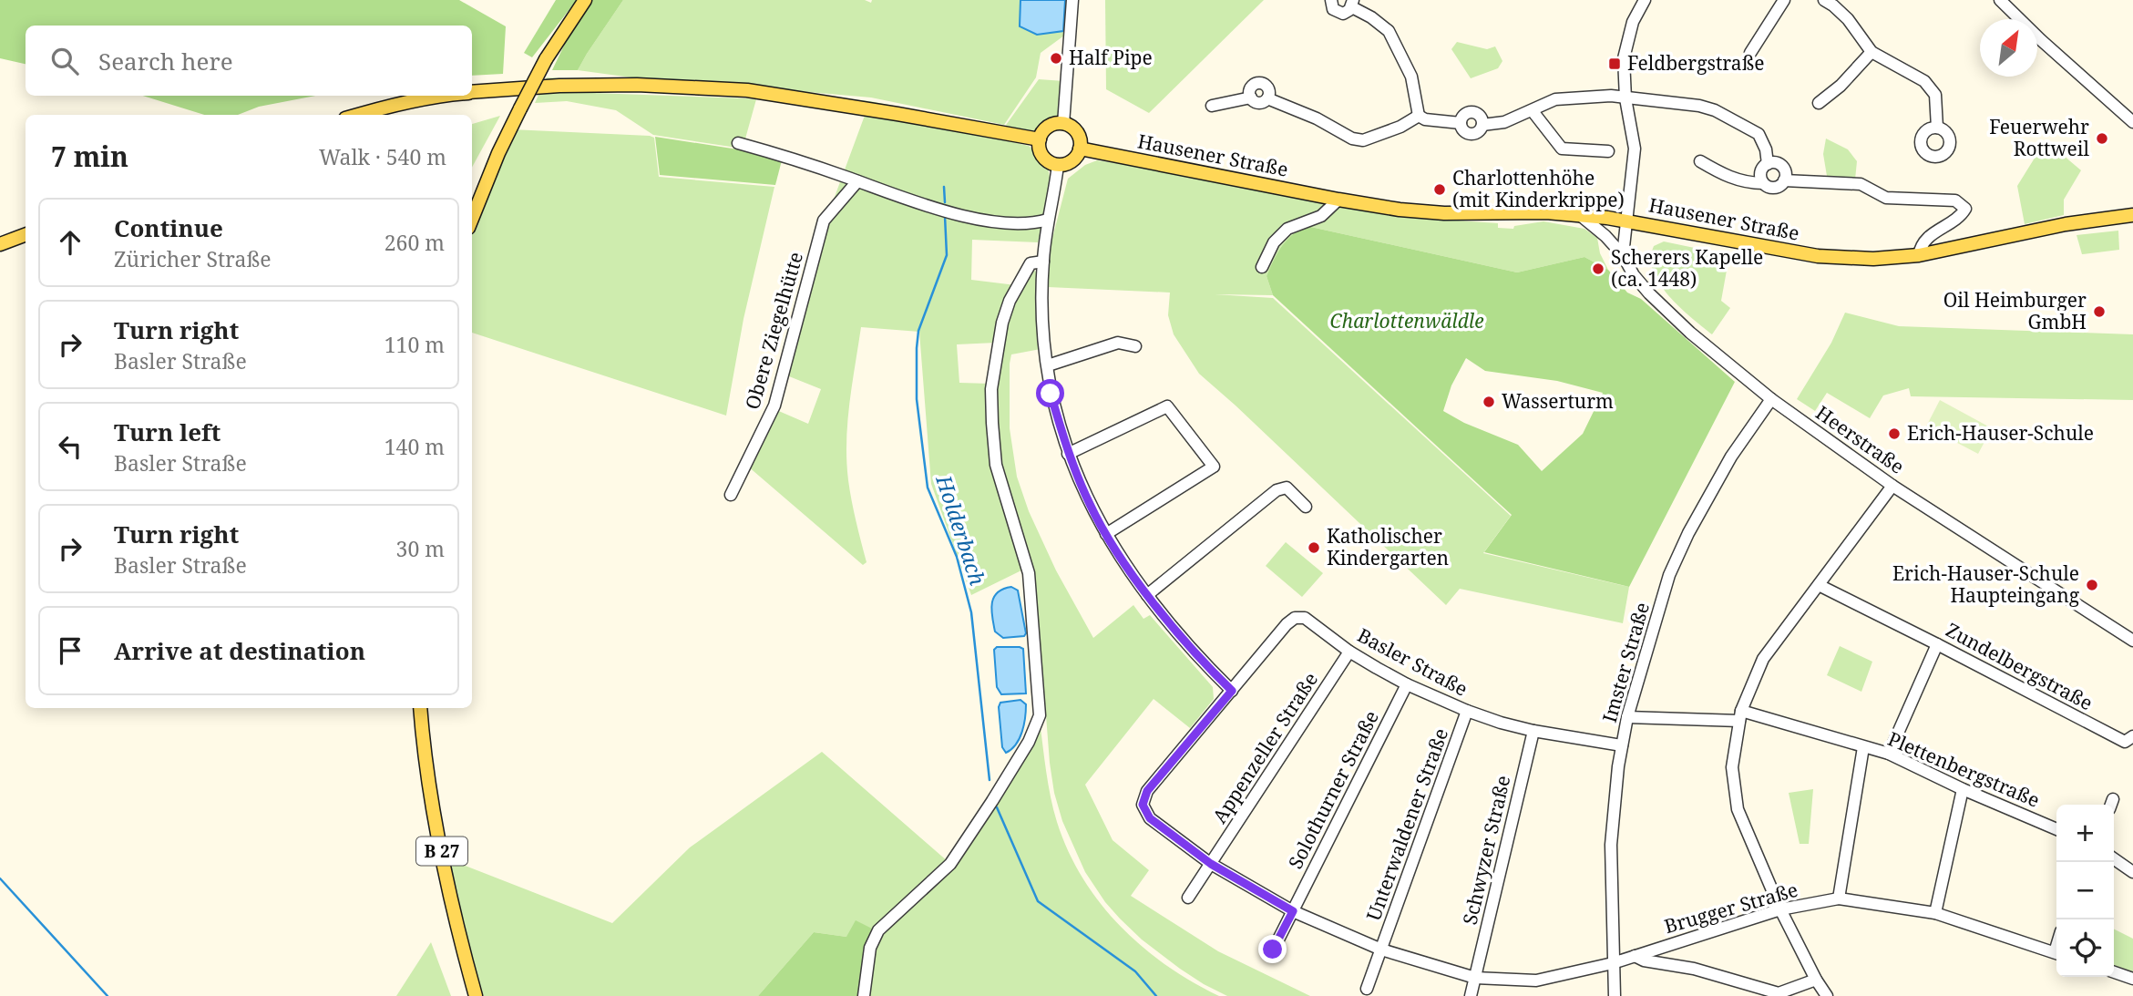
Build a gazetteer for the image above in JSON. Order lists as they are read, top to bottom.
{
  "streets": {
    "main road": ["Hausener Straße", "B 27"],
    "street": [
      "Obere Ziegelhütte",
      "Heerstraße",
      "Basler Straße",
      "Imster Straße",
      "Zundelbergstraße",
      "Appenzeller Straße",
      "Plettenbergstraße",
      "Solothurner Straße",
      "Unterwaldener Straße",
      "Schwyzer Straße",
      "Brugger Straße"
    ]
  },
  "crossings": [
    ["Hausener Straße", "Heerstraße"],
    ["Heerstraße", "Imster Straße"],
    ["Basler Straße", "Imster Straße"],
    ["Basler Straße", "Appenzeller Straße"],
    ["Basler Straße", "Solothurner Straße"],
    ["Basler Straße", "Unterwaldener Straße"],
    ["Basler Straße", "Schwyzer Straße"],
    ["Basler Straße", "Brugger Straße"],
    ["Imster Straße", "Plettenbergstraße"],
    ["Imster Straße", "Brugger Straße"]
  ],
  "water": ["Holderbach"],
  "parks": ["Charlottenwäldle"],
  "places": {
    "other": [
      "Half Pipe",
      "Feuerwehr Rottweil",
      "Charlottenhöhe (mit Kinderkrippe)",
      "Scherers Kapelle (ca. 1448)",
      "Oil Heimburger GmbH",
      "Wasserturm",
      "Erich-Hauser-Schule",
      "Katholischer Kindergarten",
      "Erich-Hauser-Schule Haupteingang"
    ],
    "transit": ["Feldbergstraße"]
  },
  "north": "top right",
  "page": {
    "search": "Search here",
    "heading": ["7 min", "Walk · 540 m"],
    "list": [
      ["Continue", "Züricher Straße", "260 m"],
      ["Turn right", "Basler Straße", "110 m"],
      ["Turn left", "Basler Straße", "140 m"],
      ["Turn right", "Basler Straße", "30 m"],
      "Arrive at destination"
    ],
    "map_buttons": ["+", "−"]
  }
}
